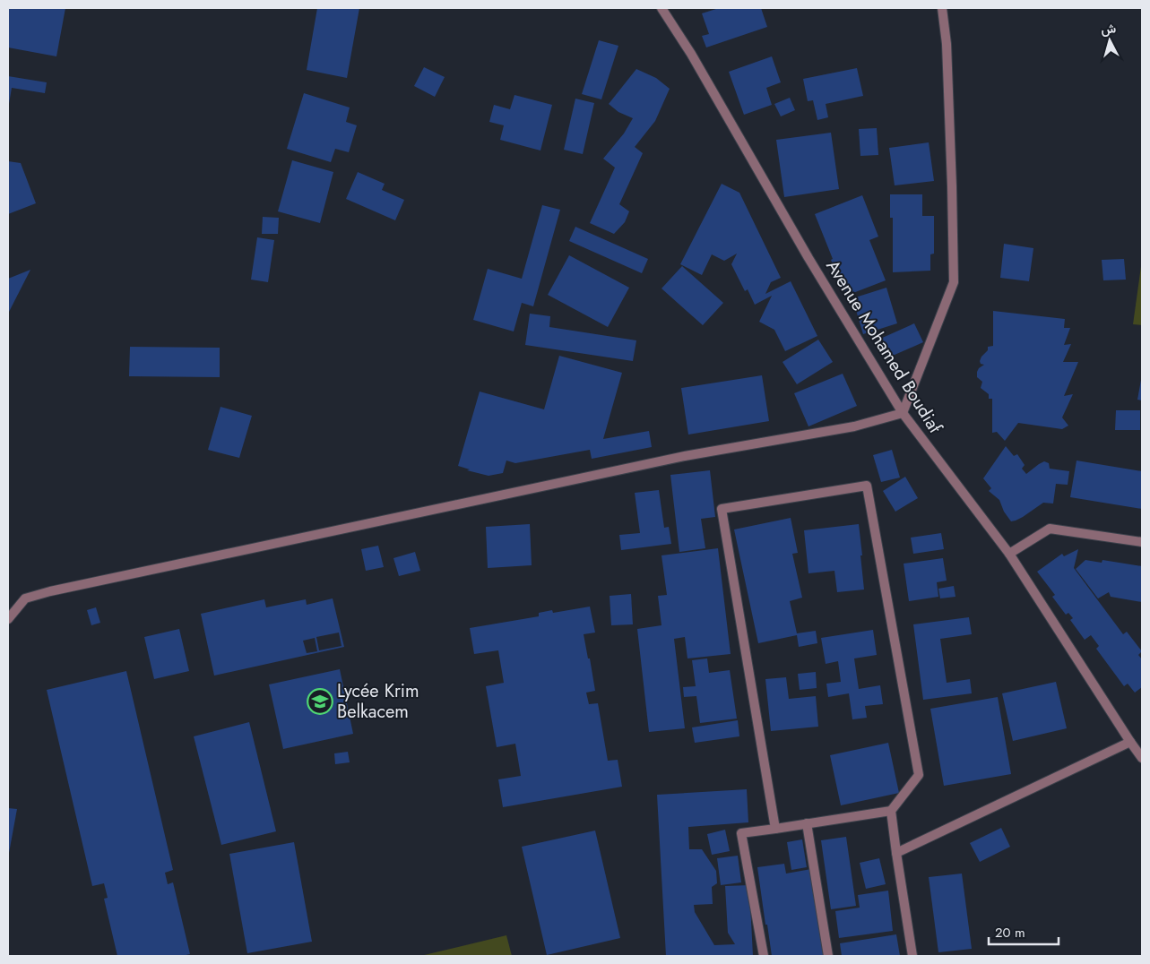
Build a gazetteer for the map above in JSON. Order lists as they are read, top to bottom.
{
  "streets": {
    "street": ["Avenue Mohamed Boudiaf"]
  },
  "places": {
    "school or university": ["Lycée Krim Belkacem"]
  },
  "scale_bar": "20 m",
  "north": "top"
}
